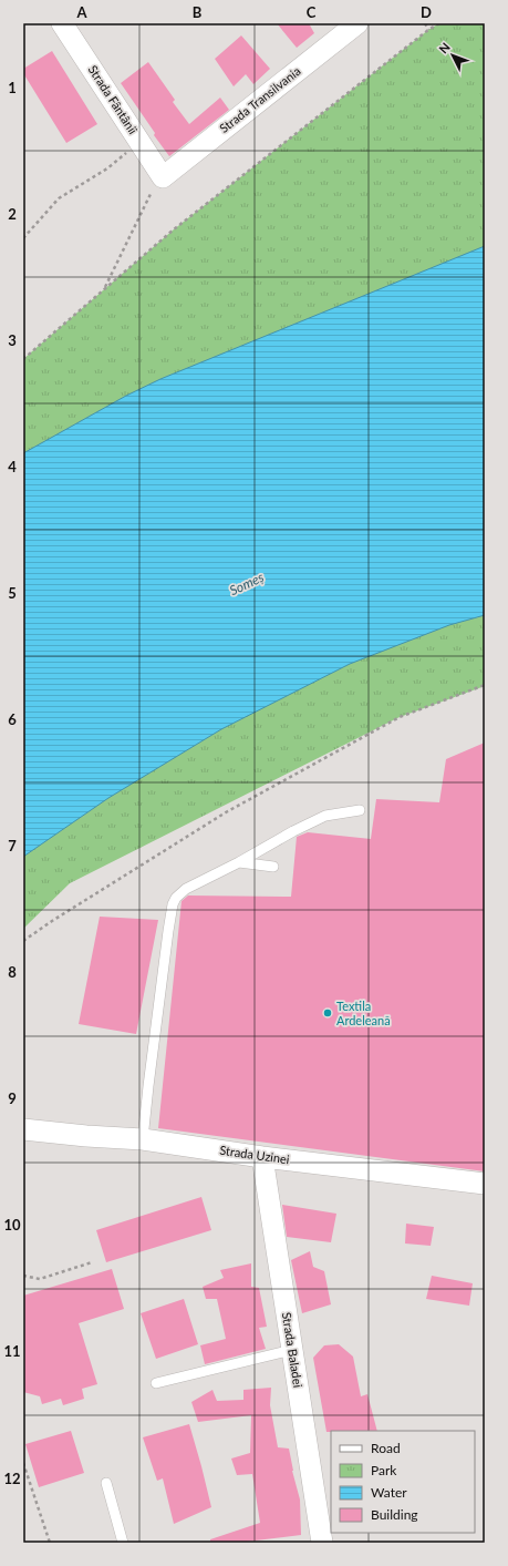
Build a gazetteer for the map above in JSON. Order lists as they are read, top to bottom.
{
  "streets": {
    "street": [
      "Strada Fântânii",
      "Strada Transilvania",
      "Strada Uzinei",
      "Strada Baladei"
    ]
  },
  "crossings": [
    ["Strada Fântânii", "Strada Transilvania"],
    ["Strada Uzinei", "Strada Baladei"]
  ],
  "water": ["Someș"],
  "places": ["Textila Ardeleană"],
  "legend": [
    "Road",
    "Park",
    "Water",
    "Building"
  ],
  "north": "top left",
  "grid": {
    "columns": [
      "A",
      "B",
      "C",
      "D"
    ],
    "rows": [
      "1",
      "2",
      "3",
      "4",
      "5",
      "6",
      "7",
      "8",
      "9",
      "10",
      "11",
      "12"
    ]
  }
}
